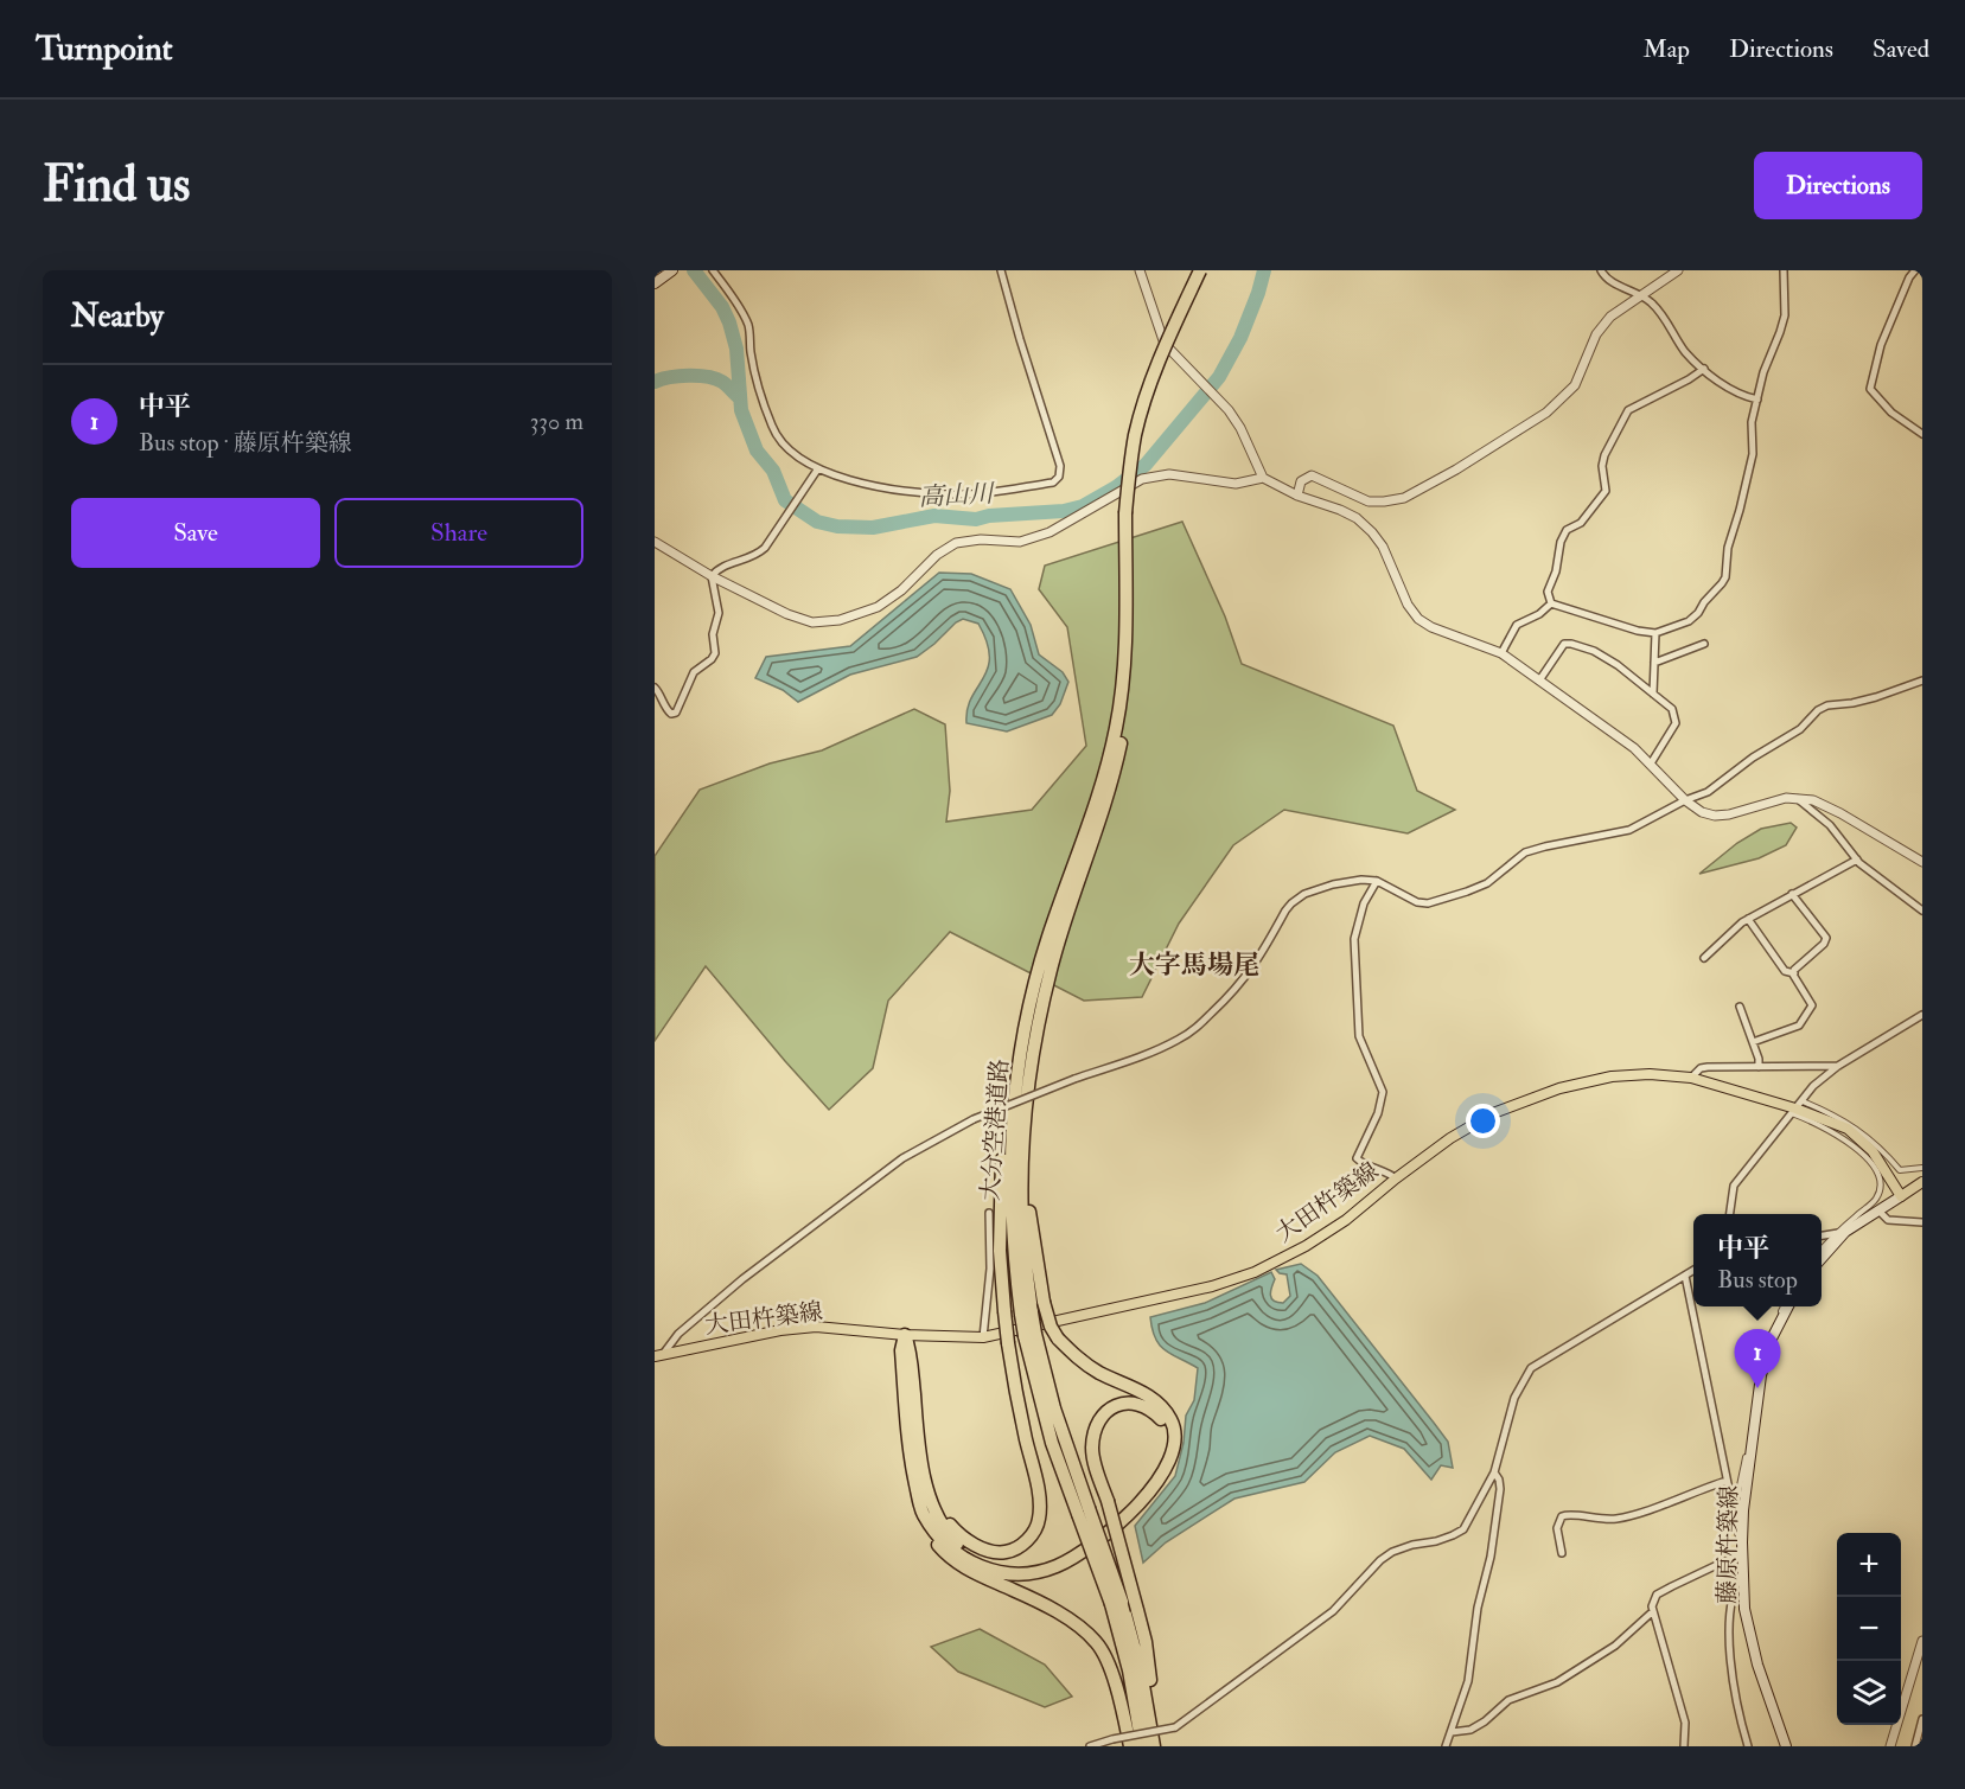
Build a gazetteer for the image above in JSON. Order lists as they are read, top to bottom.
{
  "streets": {
    "highway": ["大分空港道路"],
    "main road": ["大田杵築線", "藤原杵築線"]
  },
  "districts": ["大字馬場尾"],
  "water": ["高山川"],
  "page": {
    "header": "Turnpoint",
    "nav": ["Map", "Directions", "Saved"],
    "buttons": [
      "Directions",
      ["Save", "Share"]
    ],
    "title": "Find us",
    "heading": "Nearby",
    "list": [
      {
        "mark": "1",
        "name": "中平",
        "note": "Bus stop · 藤原杵築線",
        "value": "330 m"
      }
    ],
    "popup": ["中平", "Bus stop"],
    "pins": "1",
    "map_buttons": ["+", "−"]
  }
}
